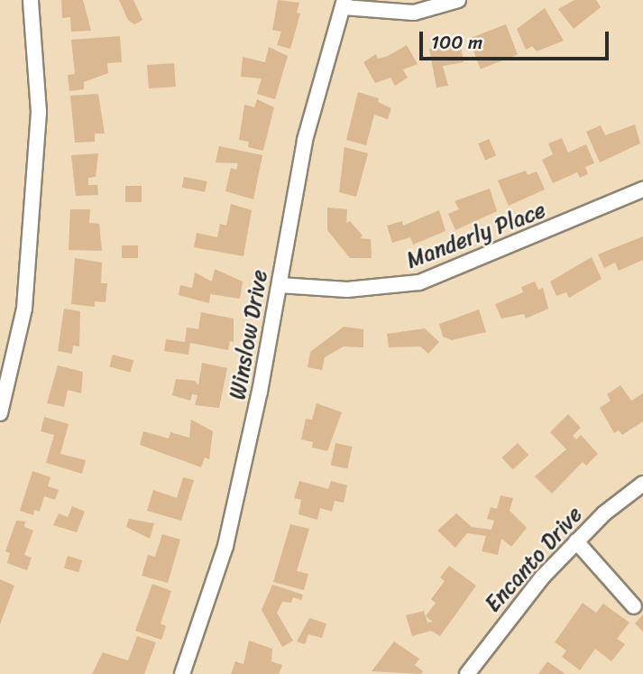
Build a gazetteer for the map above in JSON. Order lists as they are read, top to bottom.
{
  "streets": {
    "street": ["Manderly Place", "Winslow Drive", "Encanto Drive"]
  },
  "crossings": [
    ["Manderly Place", "Winslow Drive"]
  ],
  "scale_bar": "100 m"
}
